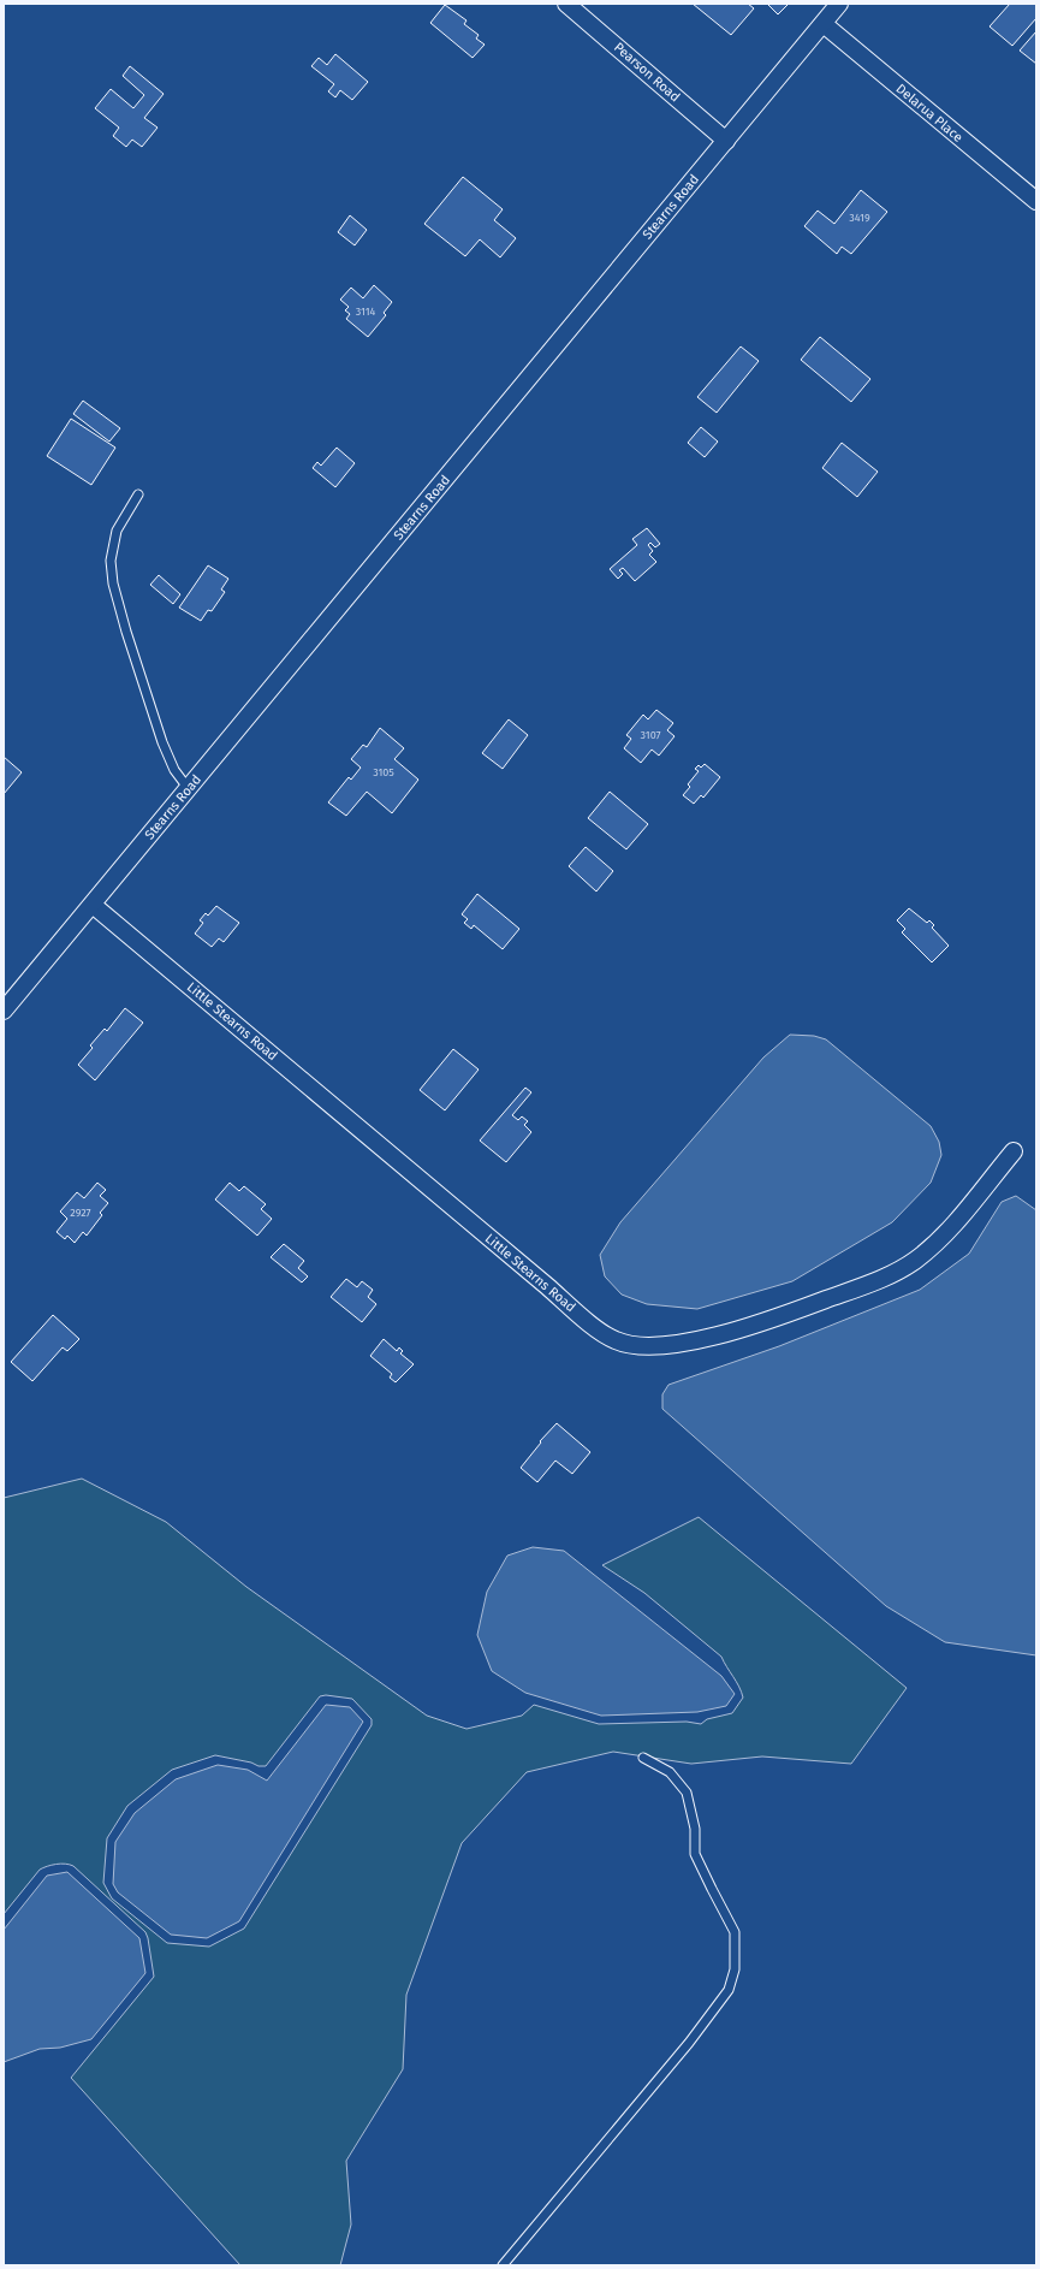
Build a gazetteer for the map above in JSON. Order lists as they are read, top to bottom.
{
  "streets": {
    "street": [
      "Pearson Road",
      "Delarua Place",
      "Stearns Road",
      "Little Stearns Road"
    ]
  },
  "crossings": [
    ["Pearson Road", "Stearns Road"],
    ["Delarua Place", "Stearns Road"],
    ["Stearns Road", "Little Stearns Road"]
  ],
  "house_numbers": [
    "3419",
    "3114",
    "3107",
    "3105",
    "2927"
  ]
}
